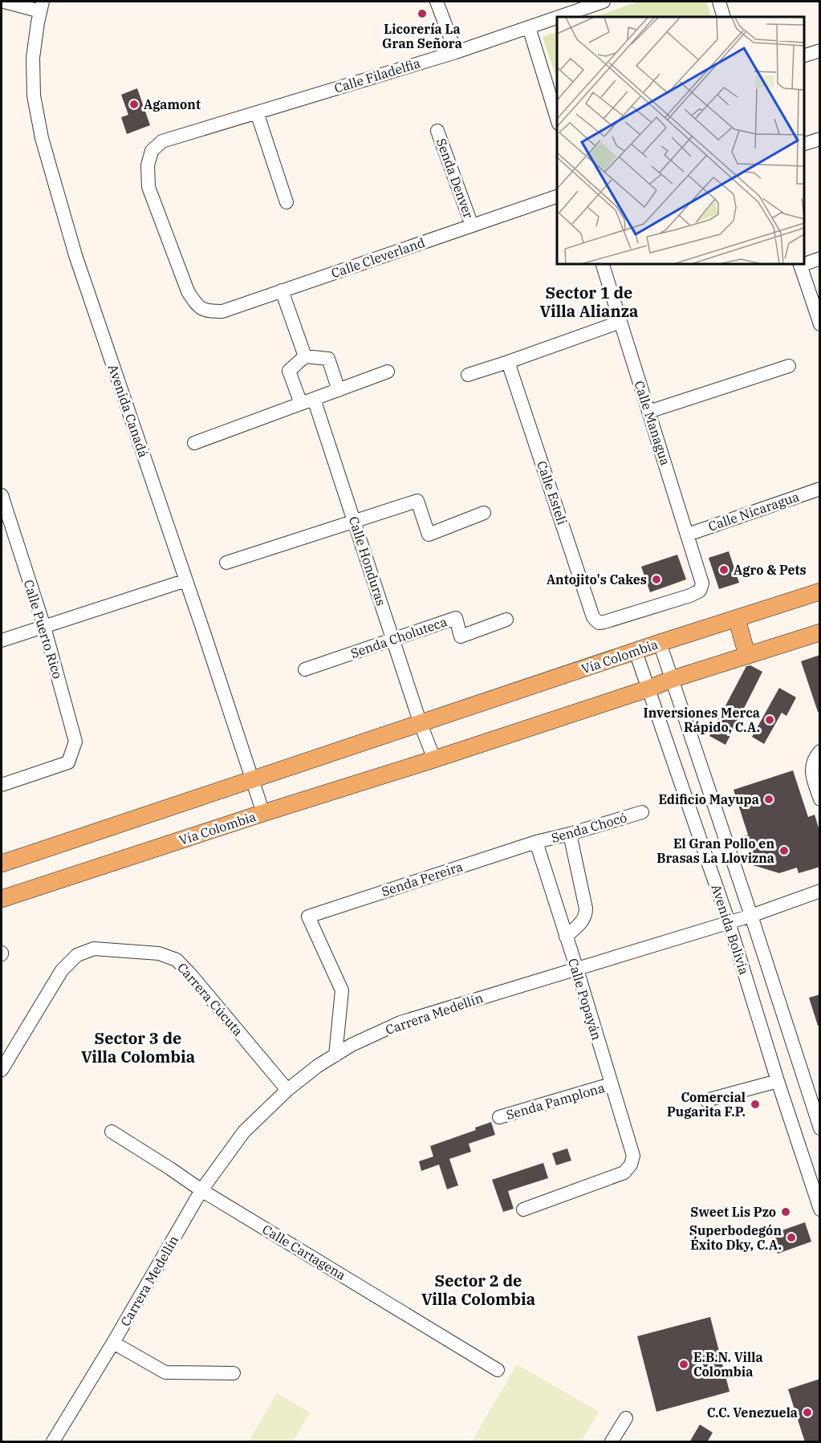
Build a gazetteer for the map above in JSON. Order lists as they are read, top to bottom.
{
  "streets": {
    "main road": ["Vía Colombia"],
    "street": [
      "Calle Filadelfia",
      "Senda Denver",
      "Calle Cleverland",
      "Avenida Canadá",
      "Calle Managua",
      "Calle Esteli",
      "Calle Nicaragua",
      "Calle Honduras",
      "Calle Puerto Rico",
      "Senda Choluteca",
      "Senda Chocó",
      "Senda Pereira",
      "Avenida Bolivia",
      "Carrera Cúcuta",
      "Calle Popayán",
      "Carrera Medellín",
      "Senda Pamplona",
      "Calle Cartagena"
    ]
  },
  "crossings": [
    ["Calle Filadelfia", "Calle Cleverland"],
    ["Senda Denver", "Calle Cleverland"],
    ["Avenida Canadá", "Vía Colombia"],
    ["Calle Managua", "Calle Esteli"],
    ["Calle Managua", "Calle Nicaragua"],
    ["Calle Honduras", "Senda Choluteca"],
    ["Calle Honduras", "Vía Colombia"],
    ["Vía Colombia", "Avenida Bolivia"],
    ["Senda Chocó", "Senda Pereira"],
    ["Senda Chocó", "Calle Popayán"],
    ["Senda Pereira", "Calle Popayán"],
    ["Senda Pereira", "Carrera Medellín"],
    ["Avenida Bolivia", "Carrera Medellín"],
    ["Carrera Cúcuta", "Carrera Medellín"],
    ["Calle Popayán", "Carrera Medellín"],
    ["Calle Popayán", "Senda Pamplona"],
    ["Carrera Medellín", "Calle Cartagena"]
  ],
  "districts": ["Sector 1 de Villa Alianza", "Sector 3 de Villa Colombia", "Sector 2 de Villa Colombia"],
  "places": [
    "Licorería La Gran Señora",
    "Agamont",
    "Agro & Pets",
    "Antojito's Cakes",
    "Inversiones Merca Rápido, C.A.",
    "Edificio Mayupa",
    "El Gran Pollo en Brasas La Llovizna",
    "Comercial Pugarita F.P.",
    "Sweet Lis Pzo",
    "Superbodegón Éxito Dky, C.A.",
    "E.B.N. Villa Colombia",
    "C.C. Venezuela"
  ]
}
